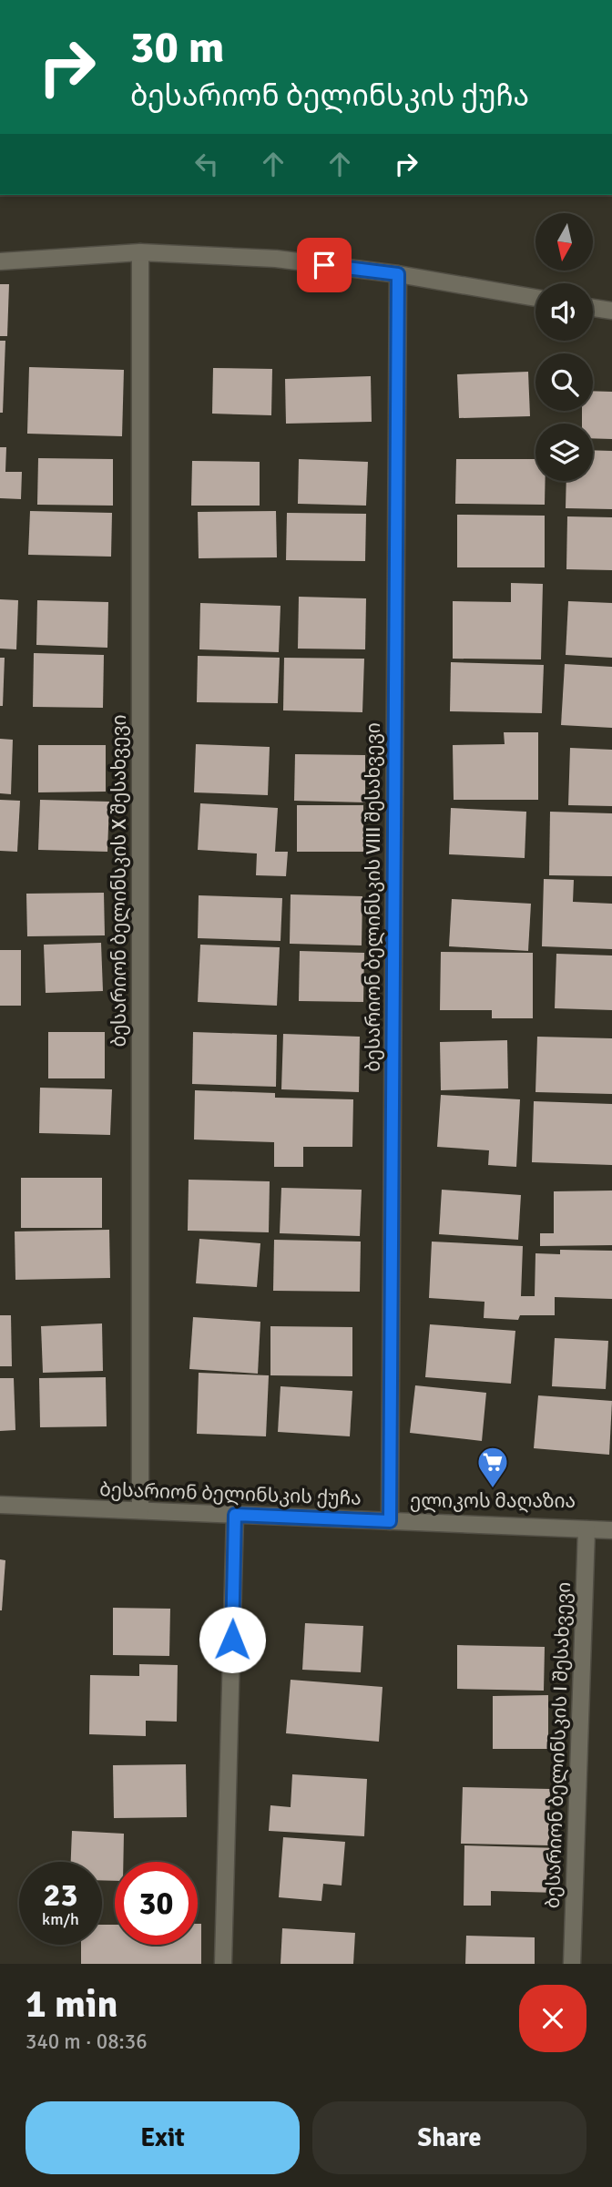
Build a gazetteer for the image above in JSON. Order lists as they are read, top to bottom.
{
  "streets": {
    "street": [
      "ბესარიონ ბელინსკის X შესახვევი",
      "ბესარიონ ბელინსკის VIII შესახვევი",
      "ბესარიონ ბელინსკის ქუჩა",
      "ბესარიონ ბელინსკის I შესახვევი"
    ]
  },
  "crossings": [
    ["ბესარიონ ბელინსკის X შესახვევი", "ბესარიონ ბელინსკის ქუჩა"],
    ["ბესარიონ ბელინსკის VIII შესახვევი", "ბესარიონ ბელინსკის ქუჩა"],
    ["ბესარიონ ბელინსკის ქუჩა", "ბესარიონ ბელინსკის I შესახვევი"]
  ],
  "places": {
    "supermarket": ["ელიკოს მაღაზია"]
  },
  "north": "bottom",
  "page": {
    "turn": ["30 m", "ბესარიონ ბელინსკის ქუჩა"],
    "speed": "23 km/h",
    "limit": "30",
    "heading": ["1 min", "340 m · 08:36"],
    "buttons": ["Exit", "Share"]
  }
}
